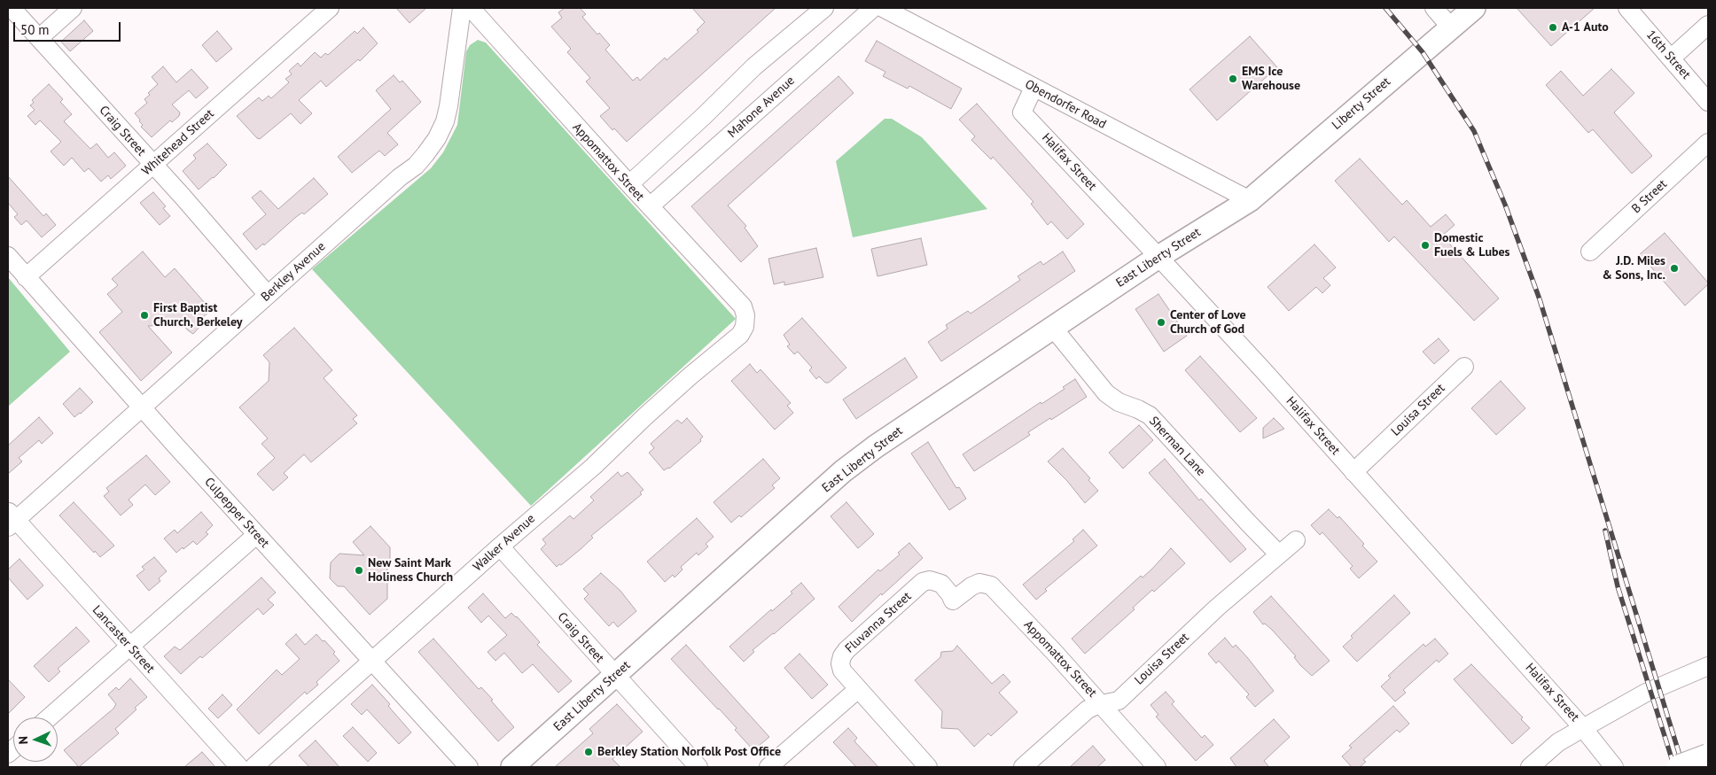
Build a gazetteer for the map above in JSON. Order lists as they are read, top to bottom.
{
  "streets": {
    "main road": ["Liberty Street", "East Liberty Street"],
    "street": [
      "16th Street",
      "Obendorfer Road",
      "Mahone Avenue",
      "Craig Street",
      "Whitehead Street",
      "Appomattox Street",
      "Halifax Street",
      "B Street",
      "Berkley Avenue",
      "Louisa Street",
      "Sherman Lane",
      "Culpepper Street",
      "Walker Avenue",
      "Fluvanna Street",
      "Lancaster Street"
    ]
  },
  "crossings": [
    ["Liberty Street", "Obendorfer Road"],
    ["Liberty Street", "East Liberty Street"],
    ["Obendorfer Road", "Halifax Street"],
    ["Obendorfer Road", "East Liberty Street"],
    ["Mahone Avenue", "Appomattox Street"],
    ["Craig Street", "Whitehead Street"],
    ["Craig Street", "East Liberty Street"],
    ["Craig Street", "Berkley Avenue"],
    ["Craig Street", "Walker Avenue"],
    ["Whitehead Street", "Culpepper Street"],
    ["Appomattox Street", "Louisa Street"],
    ["Appomattox Street", "Walker Avenue"],
    ["Appomattox Street", "Fluvanna Street"],
    ["Halifax Street", "East Liberty Street"],
    ["Halifax Street", "Louisa Street"],
    ["East Liberty Street", "Sherman Lane"],
    ["Berkley Avenue", "Culpepper Street"],
    ["Berkley Avenue", "Lancaster Street"],
    ["Louisa Street", "Sherman Lane"],
    ["Culpepper Street", "Walker Avenue"]
  ],
  "places": [
    "A-1 Auto",
    "EMS Ice Warehouse",
    "Domestic Fuels & Lubes",
    "J.D. Miles & Sons, Inc.",
    "First Baptist Church, Berkeley",
    "Center of Love Church of God",
    "New Saint Mark Holiness Church",
    "Berkley Station Norfolk Post Office"
  ],
  "scale_bar": "50 m",
  "north": "left"
}
